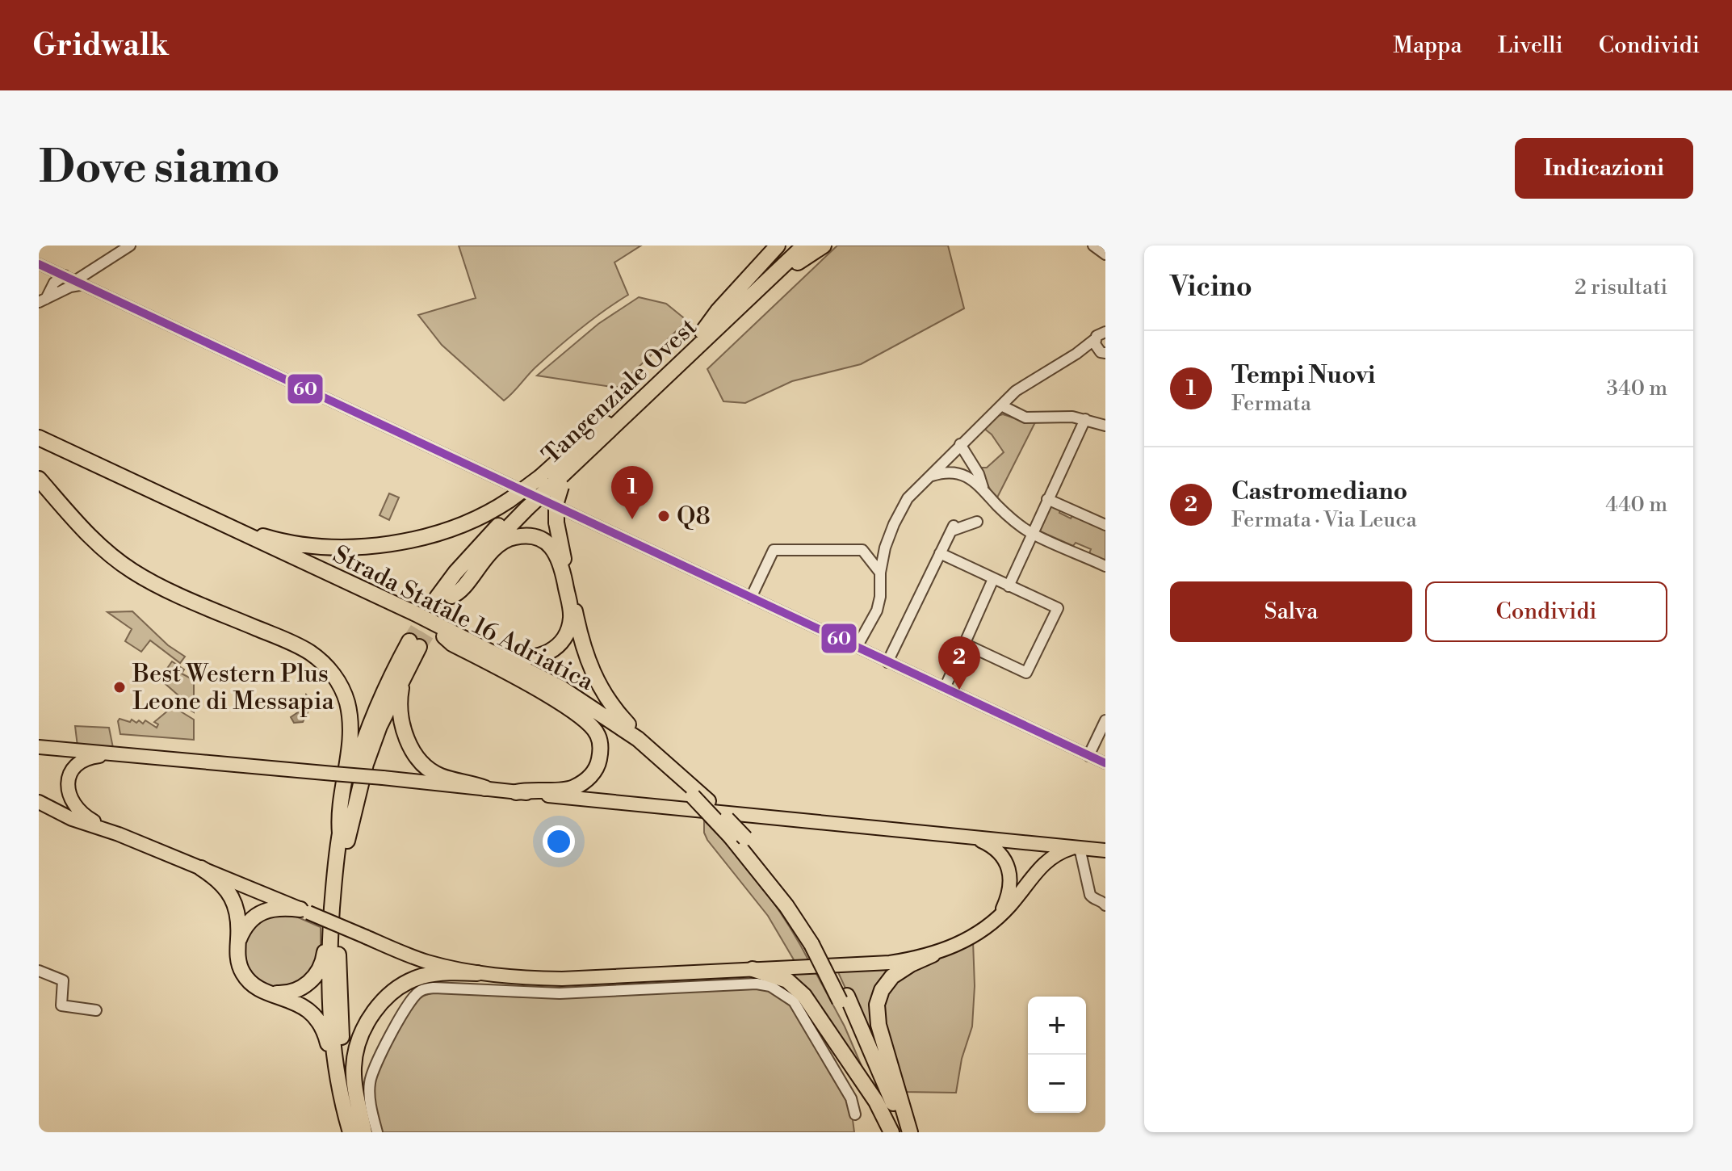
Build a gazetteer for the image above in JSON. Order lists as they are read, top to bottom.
{
  "streets": {
    "highway": ["Tangenziale Ovest", "Strada Statale 16 Adriatica"]
  },
  "crossings": [
    ["Tangenziale Ovest", "Strada Statale 16 Adriatica"]
  ],
  "places": ["Q8", "Best Western Plus Leone di Messapia"],
  "lines": ["transit line 60"],
  "page": {
    "header": "Gridwalk",
    "nav": ["Mappa", "Livelli", "Condividi"],
    "buttons": [
      "Indicazioni",
      ["Salva", "Condividi"]
    ],
    "title": "Dove siamo",
    "heading": ["Vicino", "2 risultati"],
    "list": [
      {
        "mark": "1",
        "name": "Tempi Nuovi",
        "note": "Fermata",
        "value": "340 m"
      },
      {
        "mark": "2",
        "name": "Castromediano",
        "note": "Fermata · Via Leuca",
        "value": "440 m"
      }
    ],
    "pins": ["1", "2"],
    "map_buttons": ["+", "−"]
  }
}
